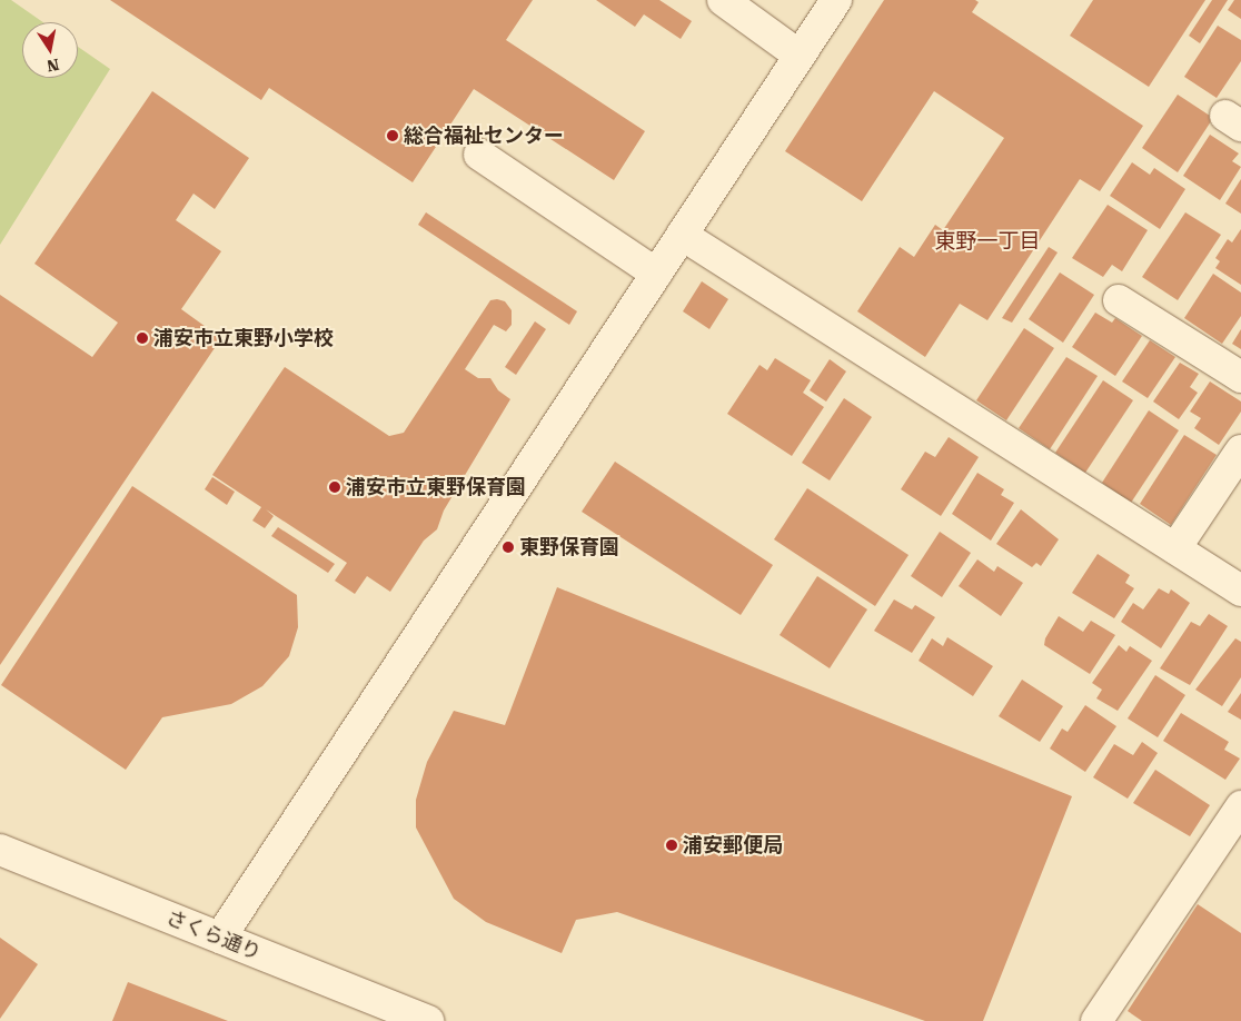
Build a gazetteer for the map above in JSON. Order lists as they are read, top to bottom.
{
  "streets": {
    "street": ["さくら通り"]
  },
  "districts": ["東野一丁目"],
  "places": [
    "総合福祉センター",
    "浦安市立東野小学校",
    "浦安市立東野保育園",
    "東野保育園",
    "浦安郵便局"
  ],
  "north": "bottom"
}
